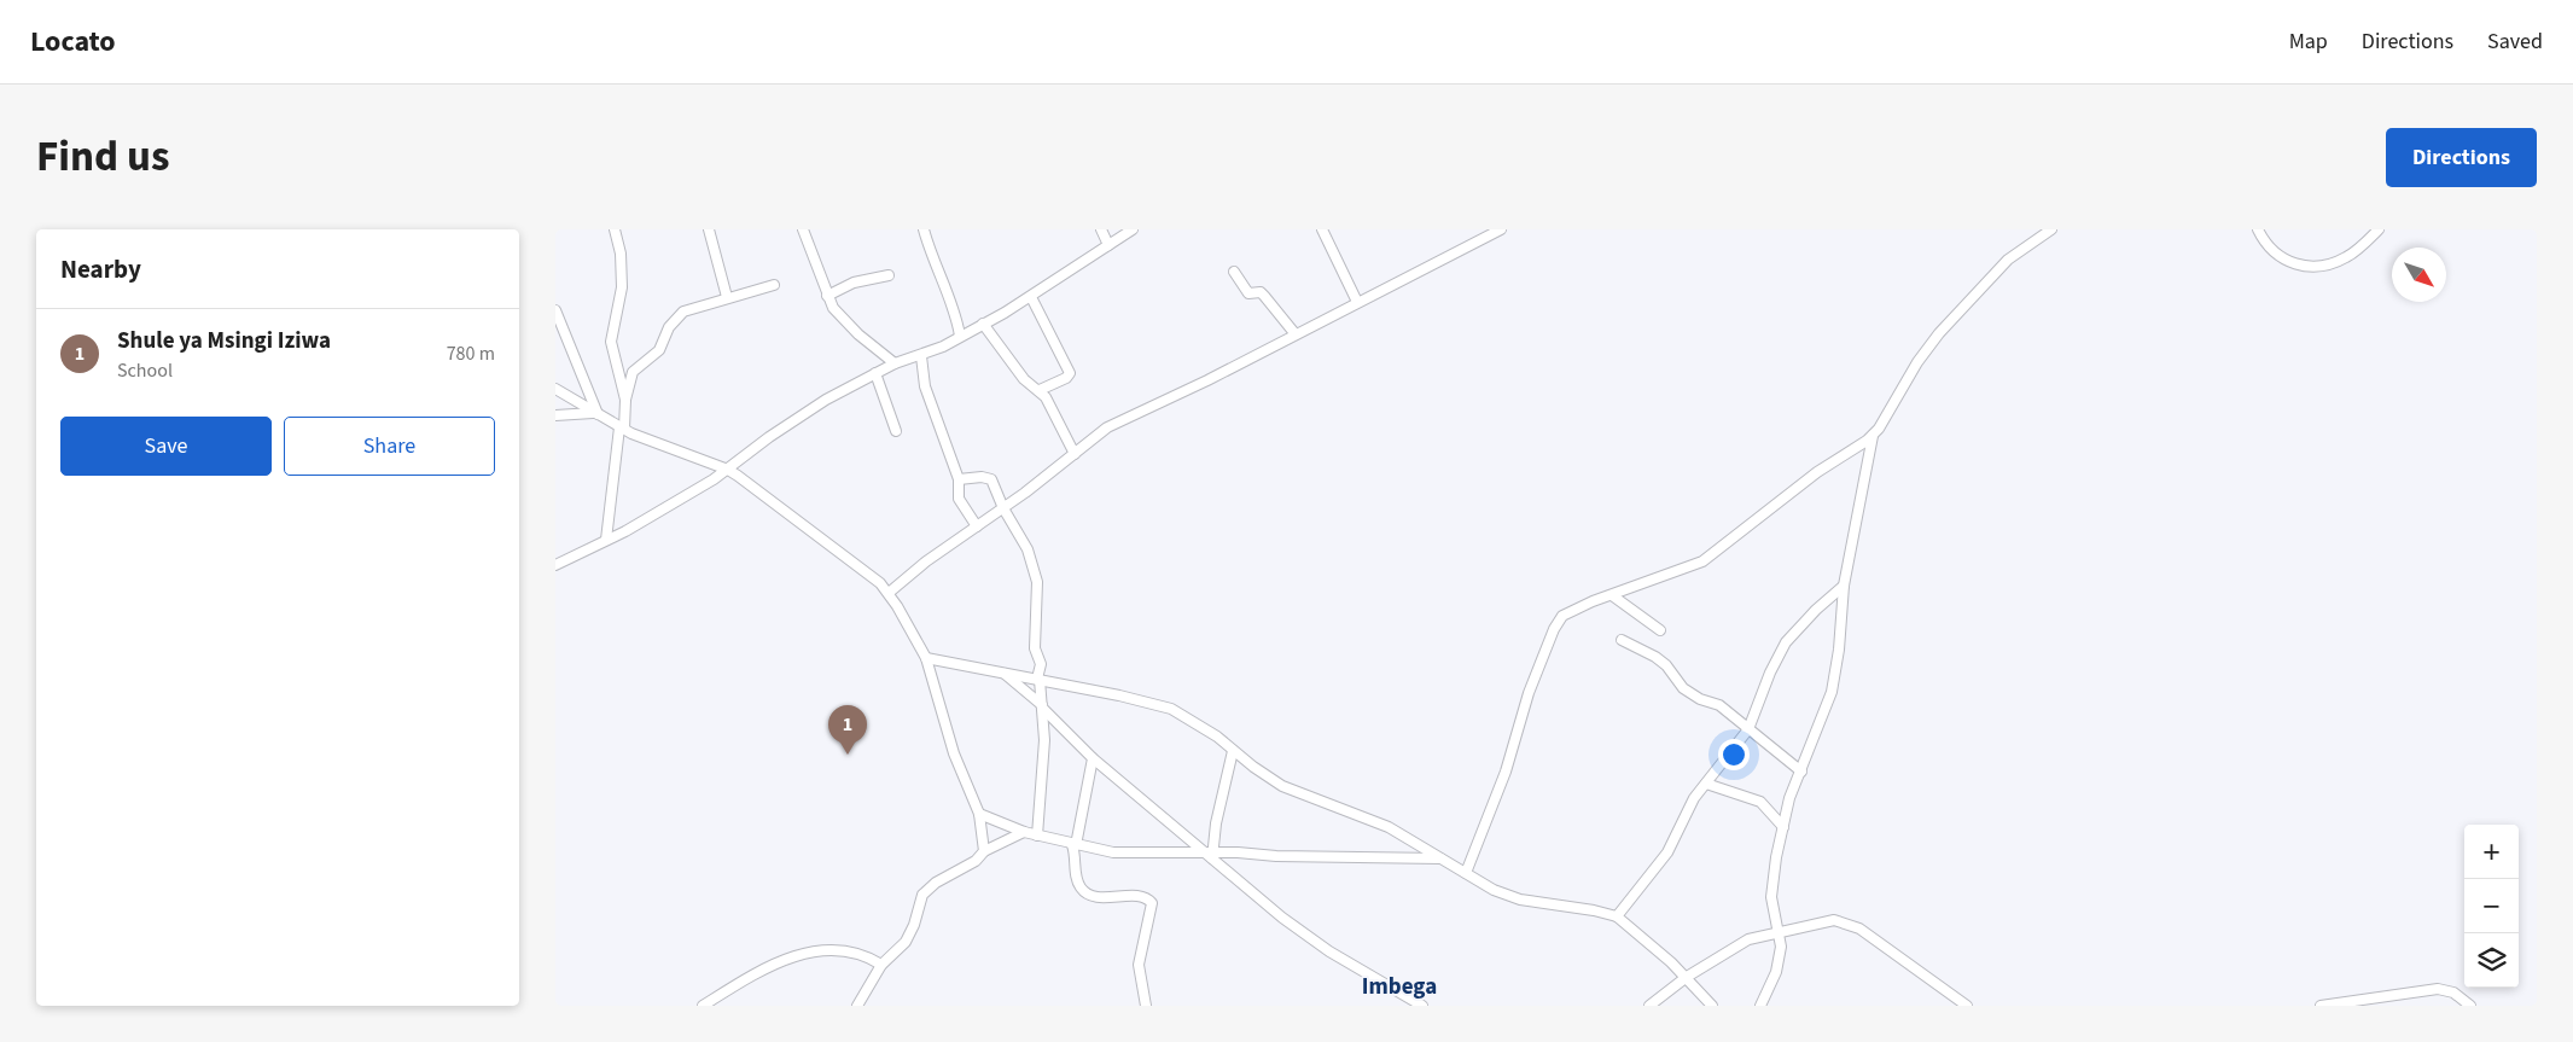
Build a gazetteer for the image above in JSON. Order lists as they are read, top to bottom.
{
  "districts": ["Imbega"],
  "north": "bottom right",
  "page": {
    "header": "Locato",
    "nav": ["Map", "Directions", "Saved"],
    "title": "Find us",
    "buttons": [
      "Directions",
      ["Save", "Share"]
    ],
    "heading": "Nearby",
    "list": [
      {
        "mark": "1",
        "name": "Shule ya Msingi Iziwa",
        "note": "School",
        "value": "780 m"
      }
    ],
    "pins": "1",
    "map_buttons": ["+", "−"]
  }
}
